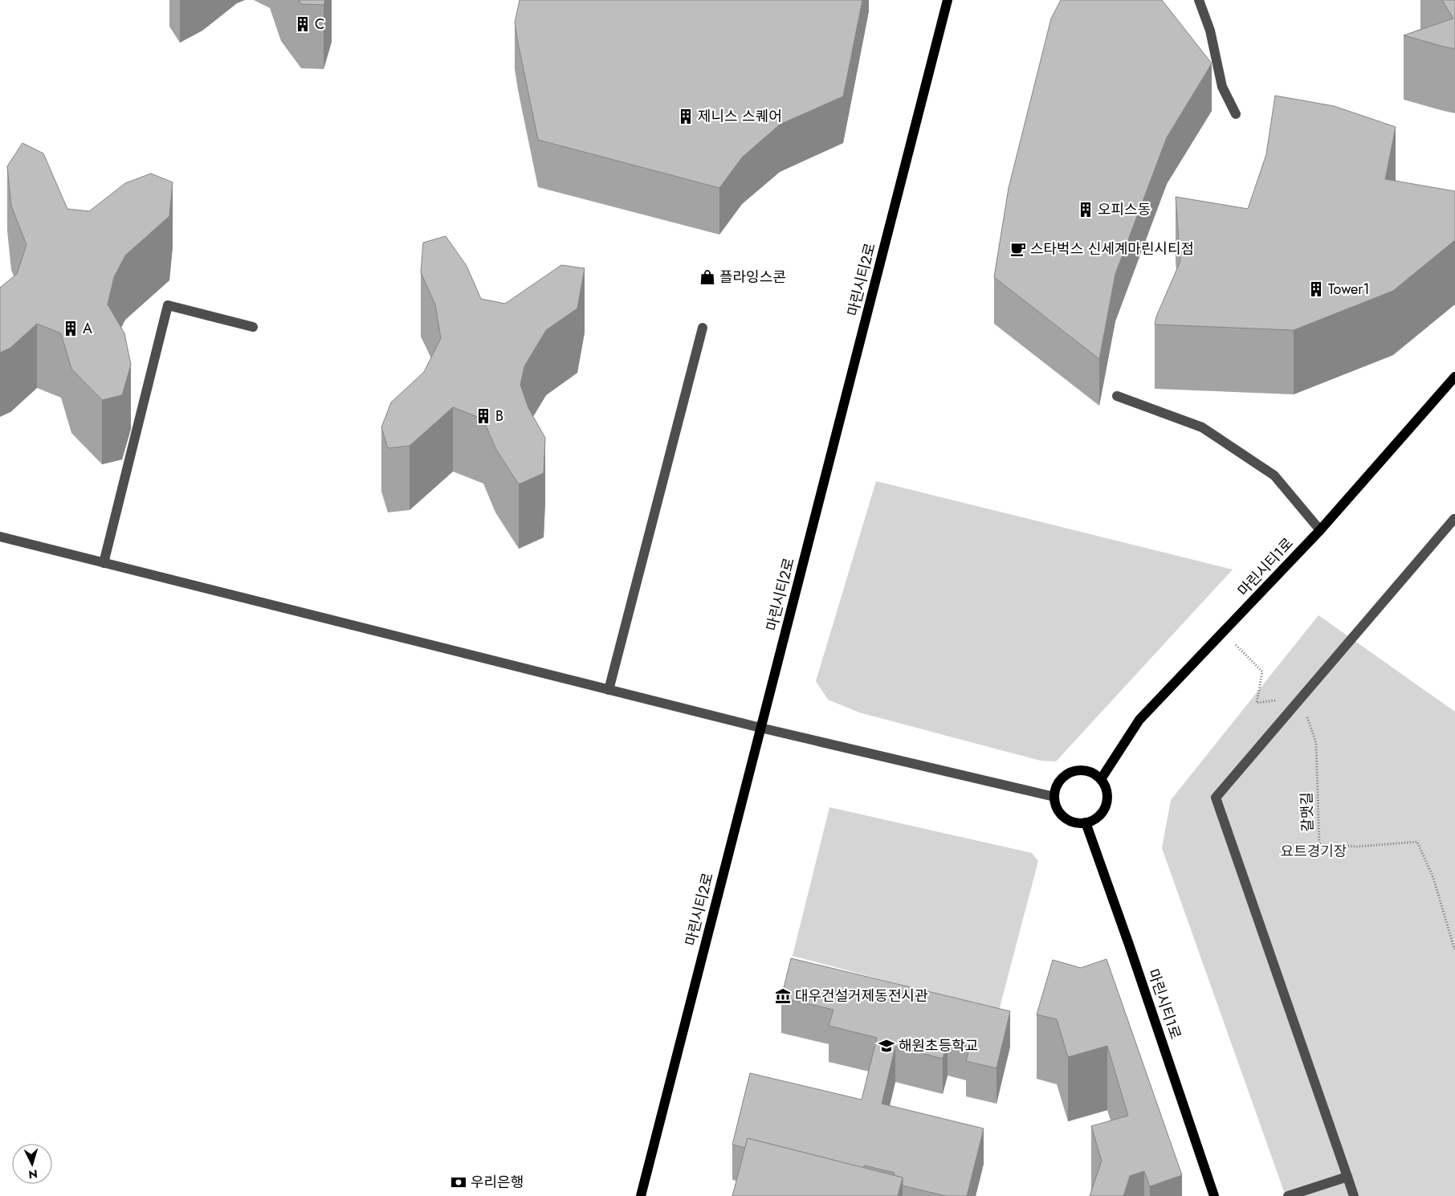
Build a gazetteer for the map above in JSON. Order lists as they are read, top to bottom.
{
  "streets": {
    "main road": ["마린시티2로", "마린시티1로"],
    "path": ["갈맷길"]
  },
  "parks": ["요트경기장"],
  "places": {
    "building": [
      "C",
      "제니스 스퀘어",
      "오피스동",
      "Tower1",
      "A",
      "B"
    ],
    "cafe": ["스타벅스 신세계마린시티점"],
    "shop": ["플라잉스콘"],
    "museum": ["대우건설거제동전시관"],
    "school or university": ["해원초등학교"],
    "bank": ["우리은행"]
  },
  "north": "bottom"
}
